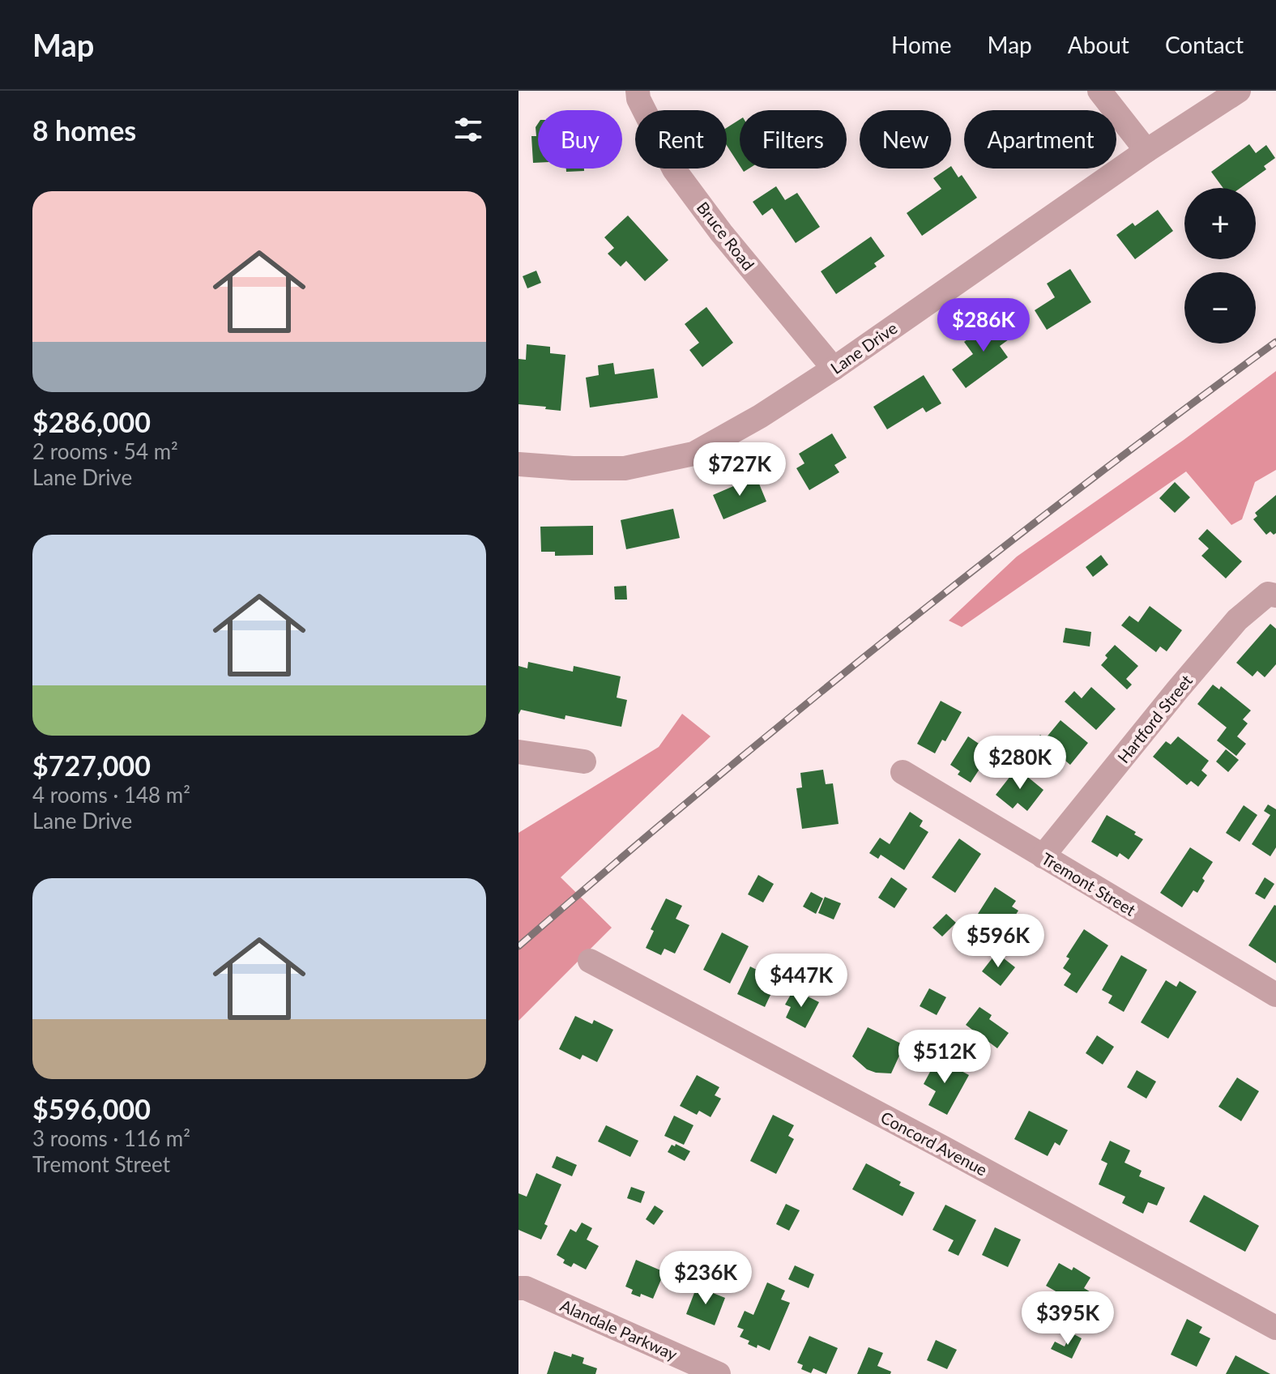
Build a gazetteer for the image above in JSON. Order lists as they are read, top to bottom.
{
  "streets": {
    "street": [
      "Bruce Road",
      "Lane Drive",
      "Hartford Street",
      "Tremont Street",
      "Concord Avenue",
      "Alandale Parkway"
    ]
  },
  "crossings": [
    ["Bruce Road", "Lane Drive"],
    ["Hartford Street", "Tremont Street"]
  ],
  "page": {
    "header": "Map",
    "nav": [
      "Home",
      "Map",
      "About",
      "Contact"
    ],
    "heading": "8 homes",
    "chip": [
      "Buy",
      "Rent",
      "Filters",
      "New",
      "Apartment"
    ],
    "list": [
      {
        "name": "$286,000",
        "note": "2 rooms · 54 m² · Lane Drive"
      },
      {
        "name": "$727,000",
        "note": "4 rooms · 148 m² · Lane Drive"
      },
      {
        "name": "$596,000",
        "note": "3 rooms · 116 m² · Tremont Street"
      }
    ],
    "map_buttons": ["+", "−"],
    "price": [
      "$286K",
      "$727K",
      "$280K",
      "$596K",
      "$447K",
      "$512K",
      "$236K",
      "$395K"
    ]
  }
}
